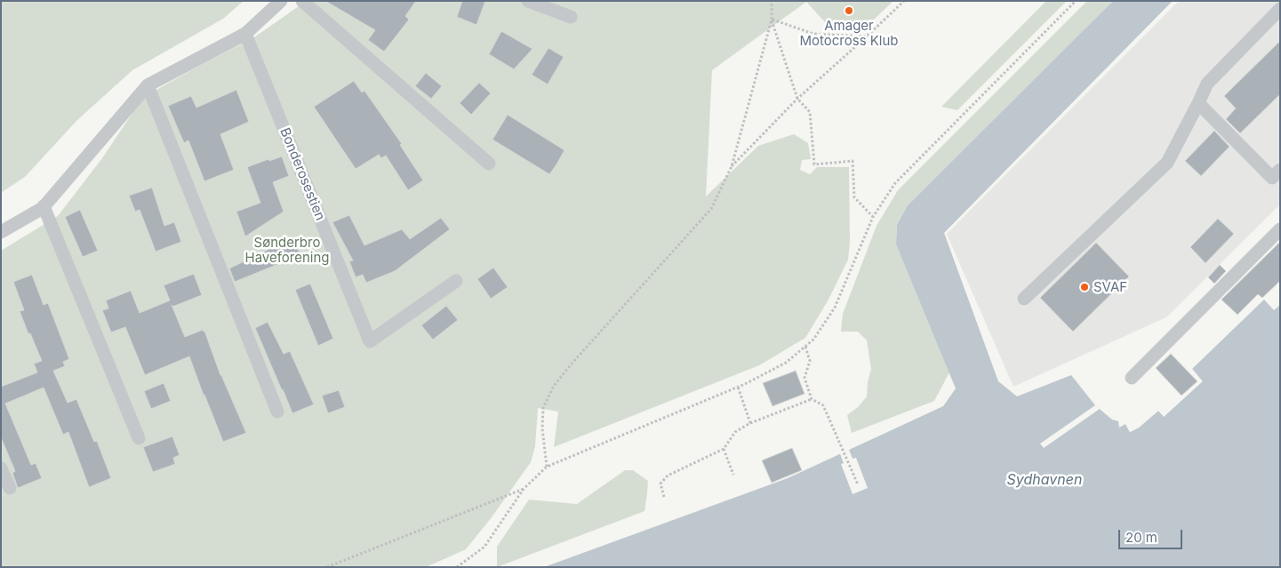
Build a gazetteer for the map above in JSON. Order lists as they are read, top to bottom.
{
  "streets": {
    "lane": ["Bonderosestien"]
  },
  "water": ["Sydhavnen"],
  "parks": ["Sønderbro Haveforening"],
  "places": ["Amager Motocross Klub", "SVAF"],
  "scale_bar": "20 m"
}
